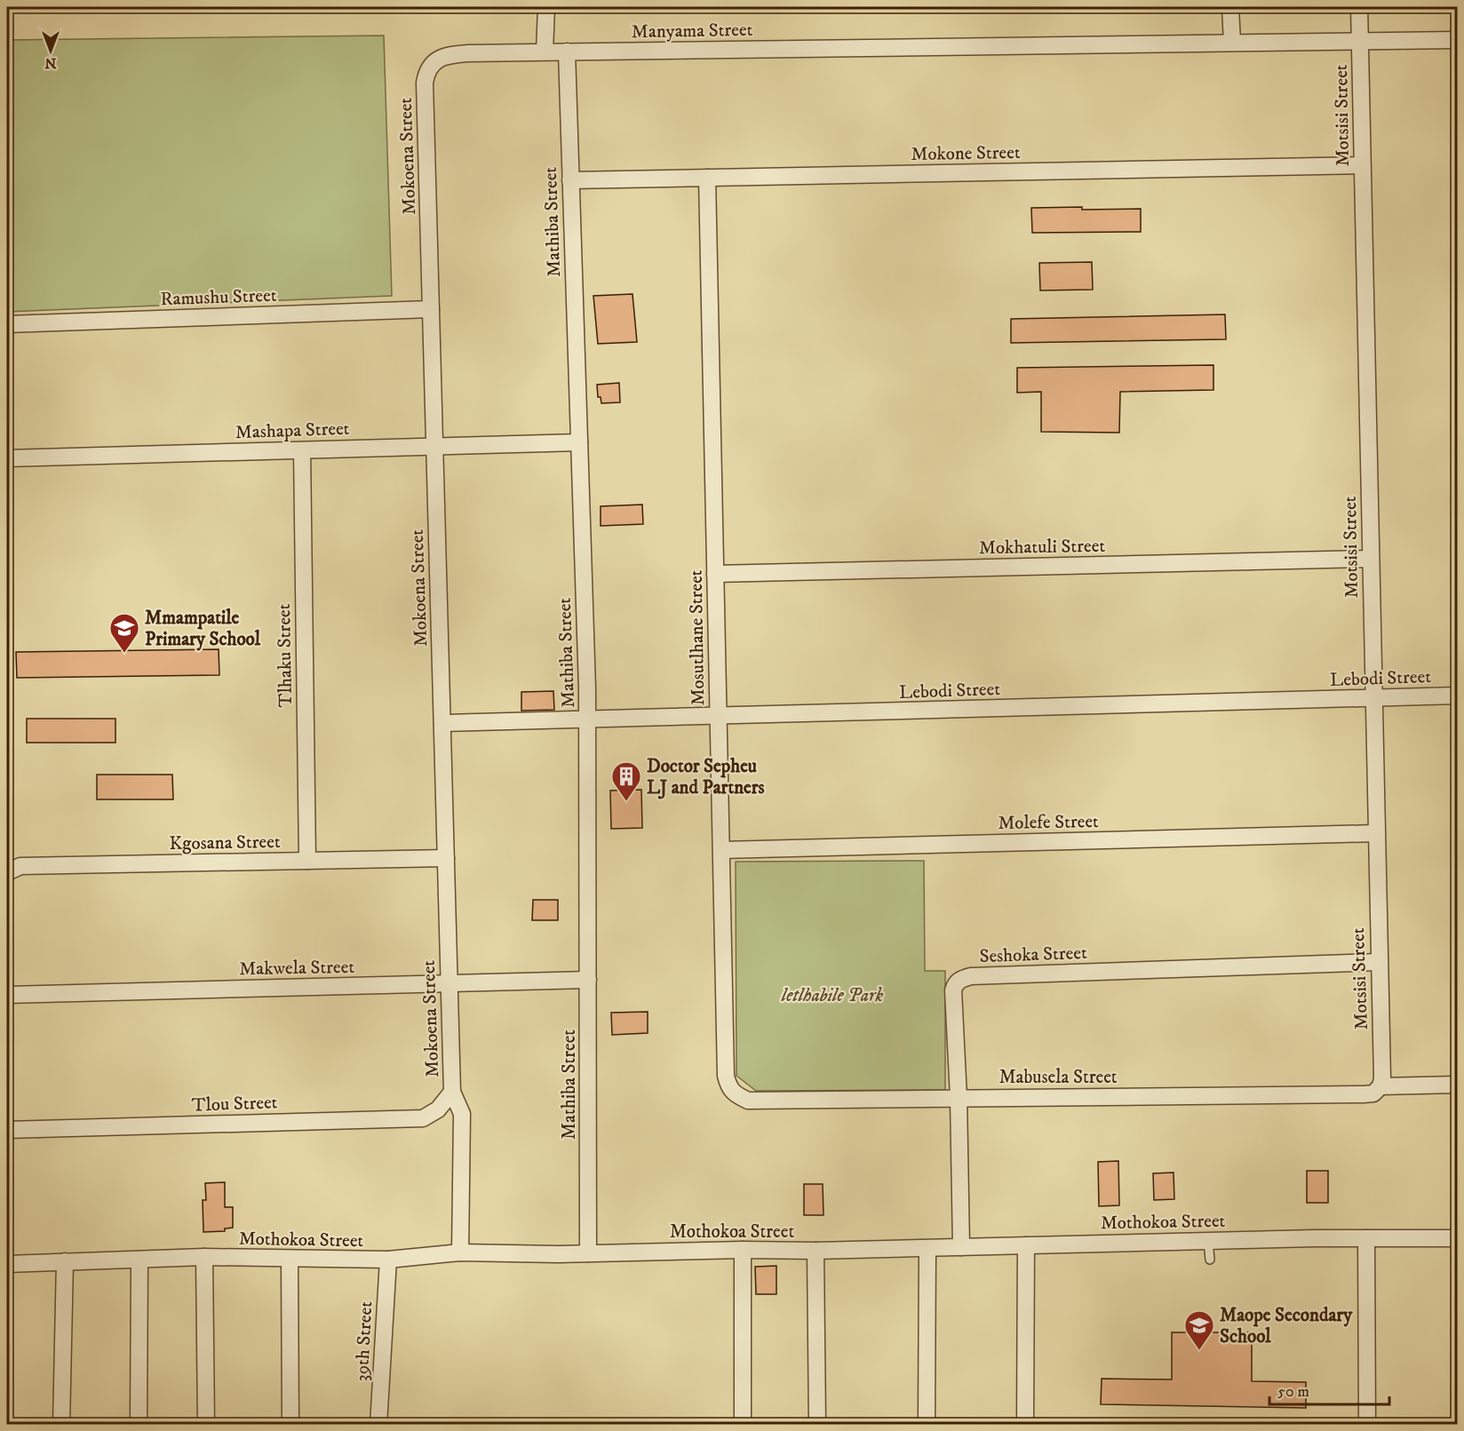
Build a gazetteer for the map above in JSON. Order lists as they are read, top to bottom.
{
  "streets": {
    "street": [
      "Manyama Street",
      "Motsisi Street",
      "Mokone Street",
      "Mokoena Street",
      "Mathiba Street",
      "Ramushu Street",
      "Mashapa Street",
      "Mokhatuli Street",
      "Mosutlhane Street",
      "Tlhaku Street",
      "Lebodi Street",
      "Molefe Street",
      "Kgosana Street",
      "Seshoka Street",
      "Makwela Street",
      "Mabusela Street",
      "Tlou Street",
      "Mothokoa Street",
      "39th Street"
    ]
  },
  "crossings": [
    ["Manyama Street", "Motsisi Street"],
    ["Manyama Street", "Mokoena Street"],
    ["Manyama Street", "Mathiba Street"],
    ["Motsisi Street", "Mokone Street"],
    ["Motsisi Street", "Mokhatuli Street"],
    ["Motsisi Street", "Lebodi Street"],
    ["Motsisi Street", "Molefe Street"],
    ["Motsisi Street", "Seshoka Street"],
    ["Motsisi Street", "Mabusela Street"],
    ["Mokone Street", "Mathiba Street"],
    ["Mokone Street", "Mosutlhane Street"],
    ["Mokoena Street", "Ramushu Street"],
    ["Mokoena Street", "Mashapa Street"],
    ["Mokoena Street", "Lebodi Street"],
    ["Mokoena Street", "Kgosana Street"],
    ["Mokoena Street", "Makwela Street"],
    ["Mokoena Street", "Tlou Street"],
    ["Mokoena Street", "Mothokoa Street"],
    ["Mathiba Street", "Mashapa Street"],
    ["Mathiba Street", "Lebodi Street"],
    ["Mathiba Street", "Makwela Street"],
    ["Mathiba Street", "Mothokoa Street"],
    ["Mashapa Street", "Tlhaku Street"],
    ["Mokhatuli Street", "Mosutlhane Street"],
    ["Mosutlhane Street", "Lebodi Street"],
    ["Mosutlhane Street", "Molefe Street"],
    ["Mosutlhane Street", "Mabusela Street"],
    ["Tlhaku Street", "Kgosana Street"],
    ["Seshoka Street", "Mabusela Street"],
    ["Seshoka Street", "Mothokoa Street"],
    ["Mothokoa Street", "39th Street"]
  ],
  "parks": ["letlhabile Park"],
  "places": {
    "school or university": ["Mmampatile Primary School", "Maope Secondary School"],
    "building": ["Doctor Sepheu LJ and Partners"]
  },
  "scale_bar": "50 m",
  "north": "bottom"
}
